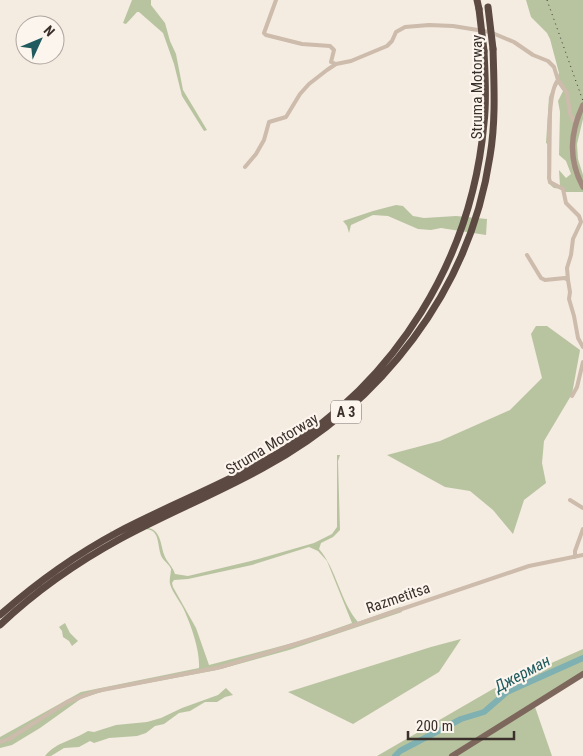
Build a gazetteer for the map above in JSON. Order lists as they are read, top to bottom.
{
  "streets": {
    "highway": ["Struma Motorway", "A 3"],
    "street": ["Razmetitsa"]
  },
  "water": ["Джерман"],
  "scale_bar": "200 m",
  "north": "top right"
}
